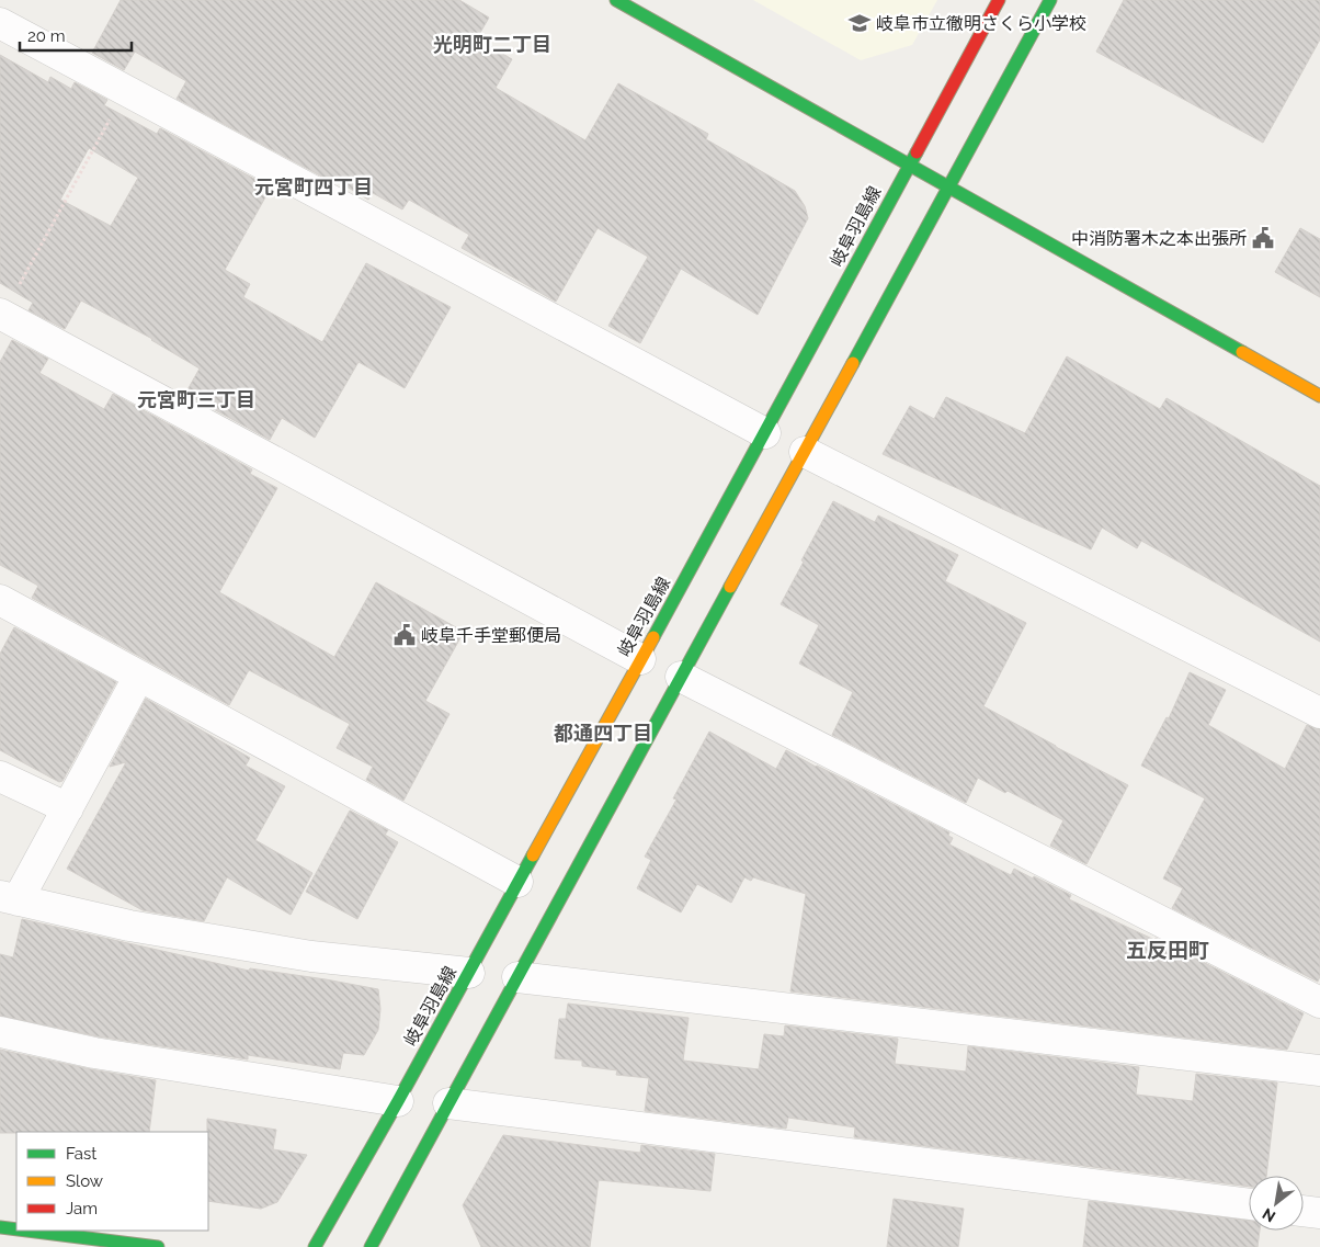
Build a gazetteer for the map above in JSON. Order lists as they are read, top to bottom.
{
  "streets": {
    "main road": ["岐阜羽島線"]
  },
  "districts": [
    "光明町二丁目",
    "元宮町四丁目",
    "元宮町三丁目",
    "都通四丁目",
    "五反田町"
  ],
  "places": {
    "school or university": ["岐阜市立徹明さくら小学校"],
    "public building": ["中消防署木之本出張所", "岐阜千手堂郵便局"]
  },
  "legend": ["Fast", "Slow", "Jam"],
  "scale_bar": "20 m",
  "north": "bottom left"
}
